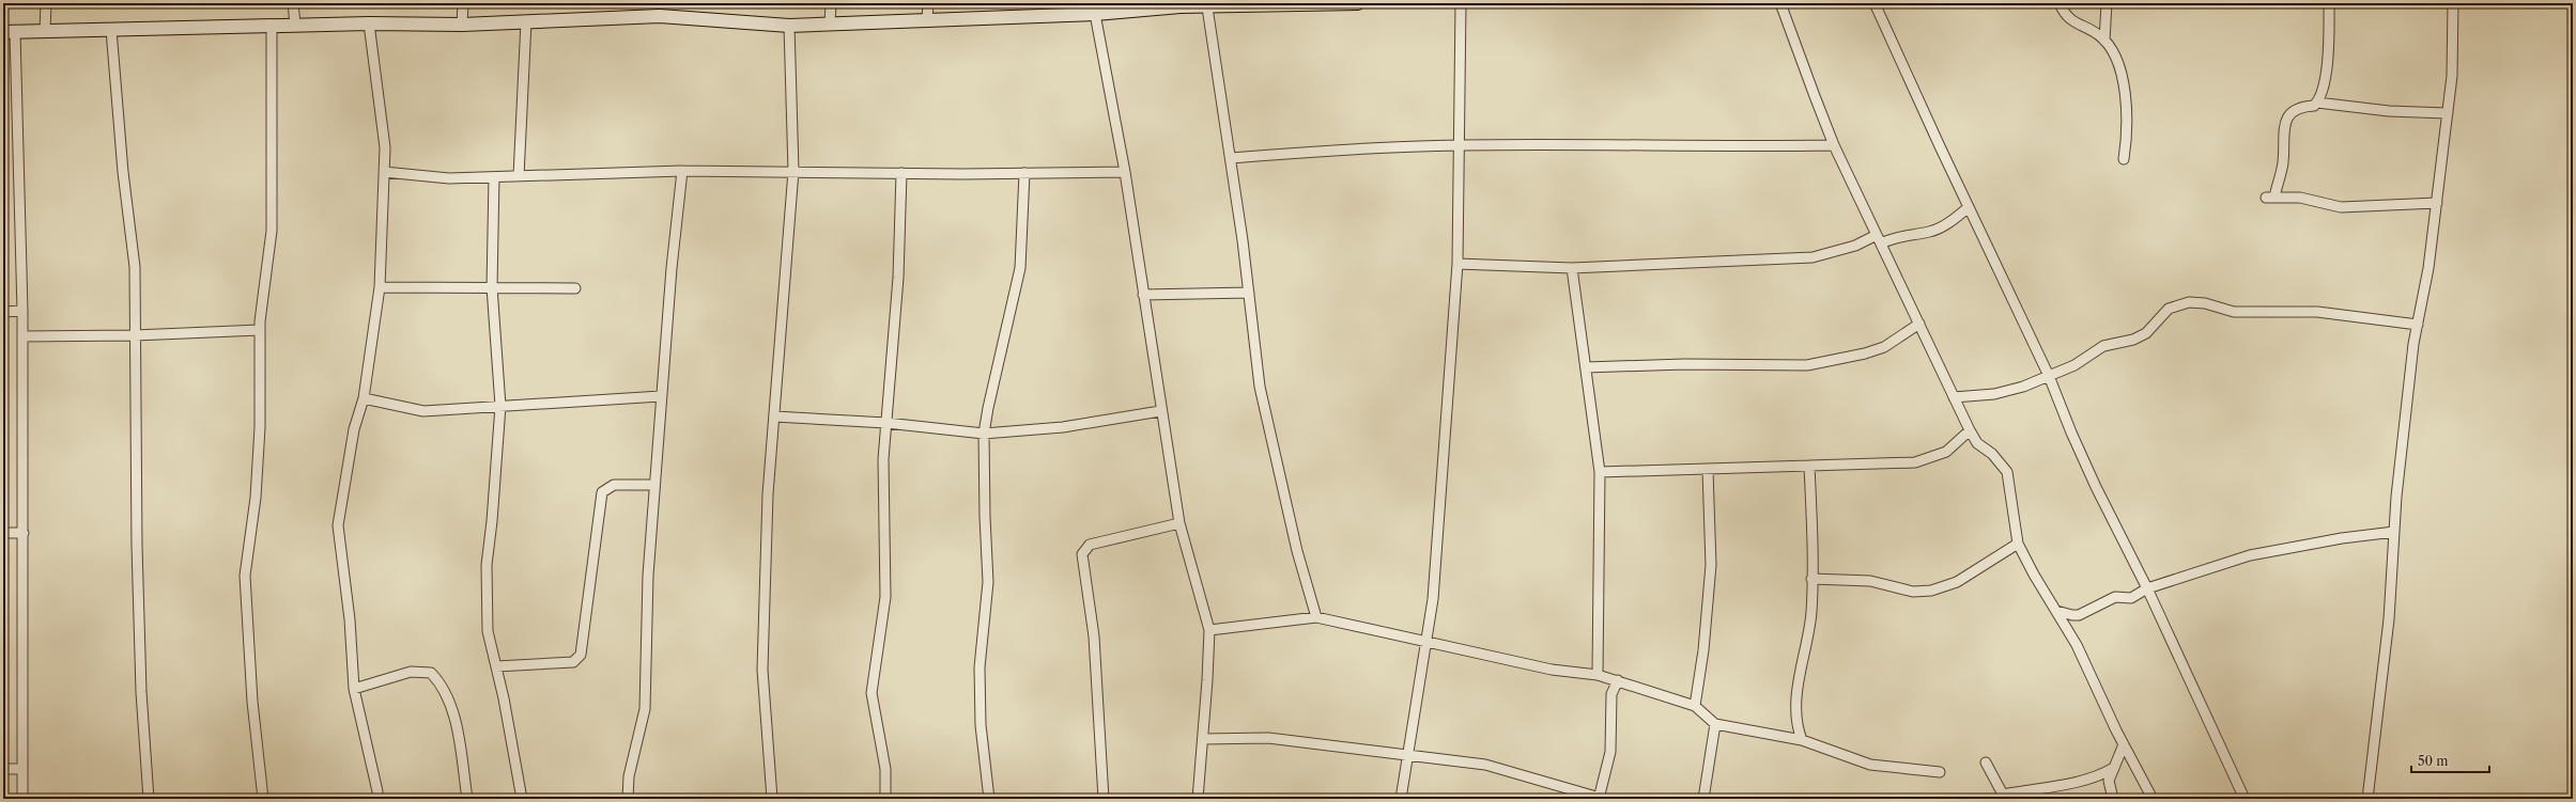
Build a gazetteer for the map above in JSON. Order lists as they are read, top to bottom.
{
  "scale_bar": "50 m"
}
